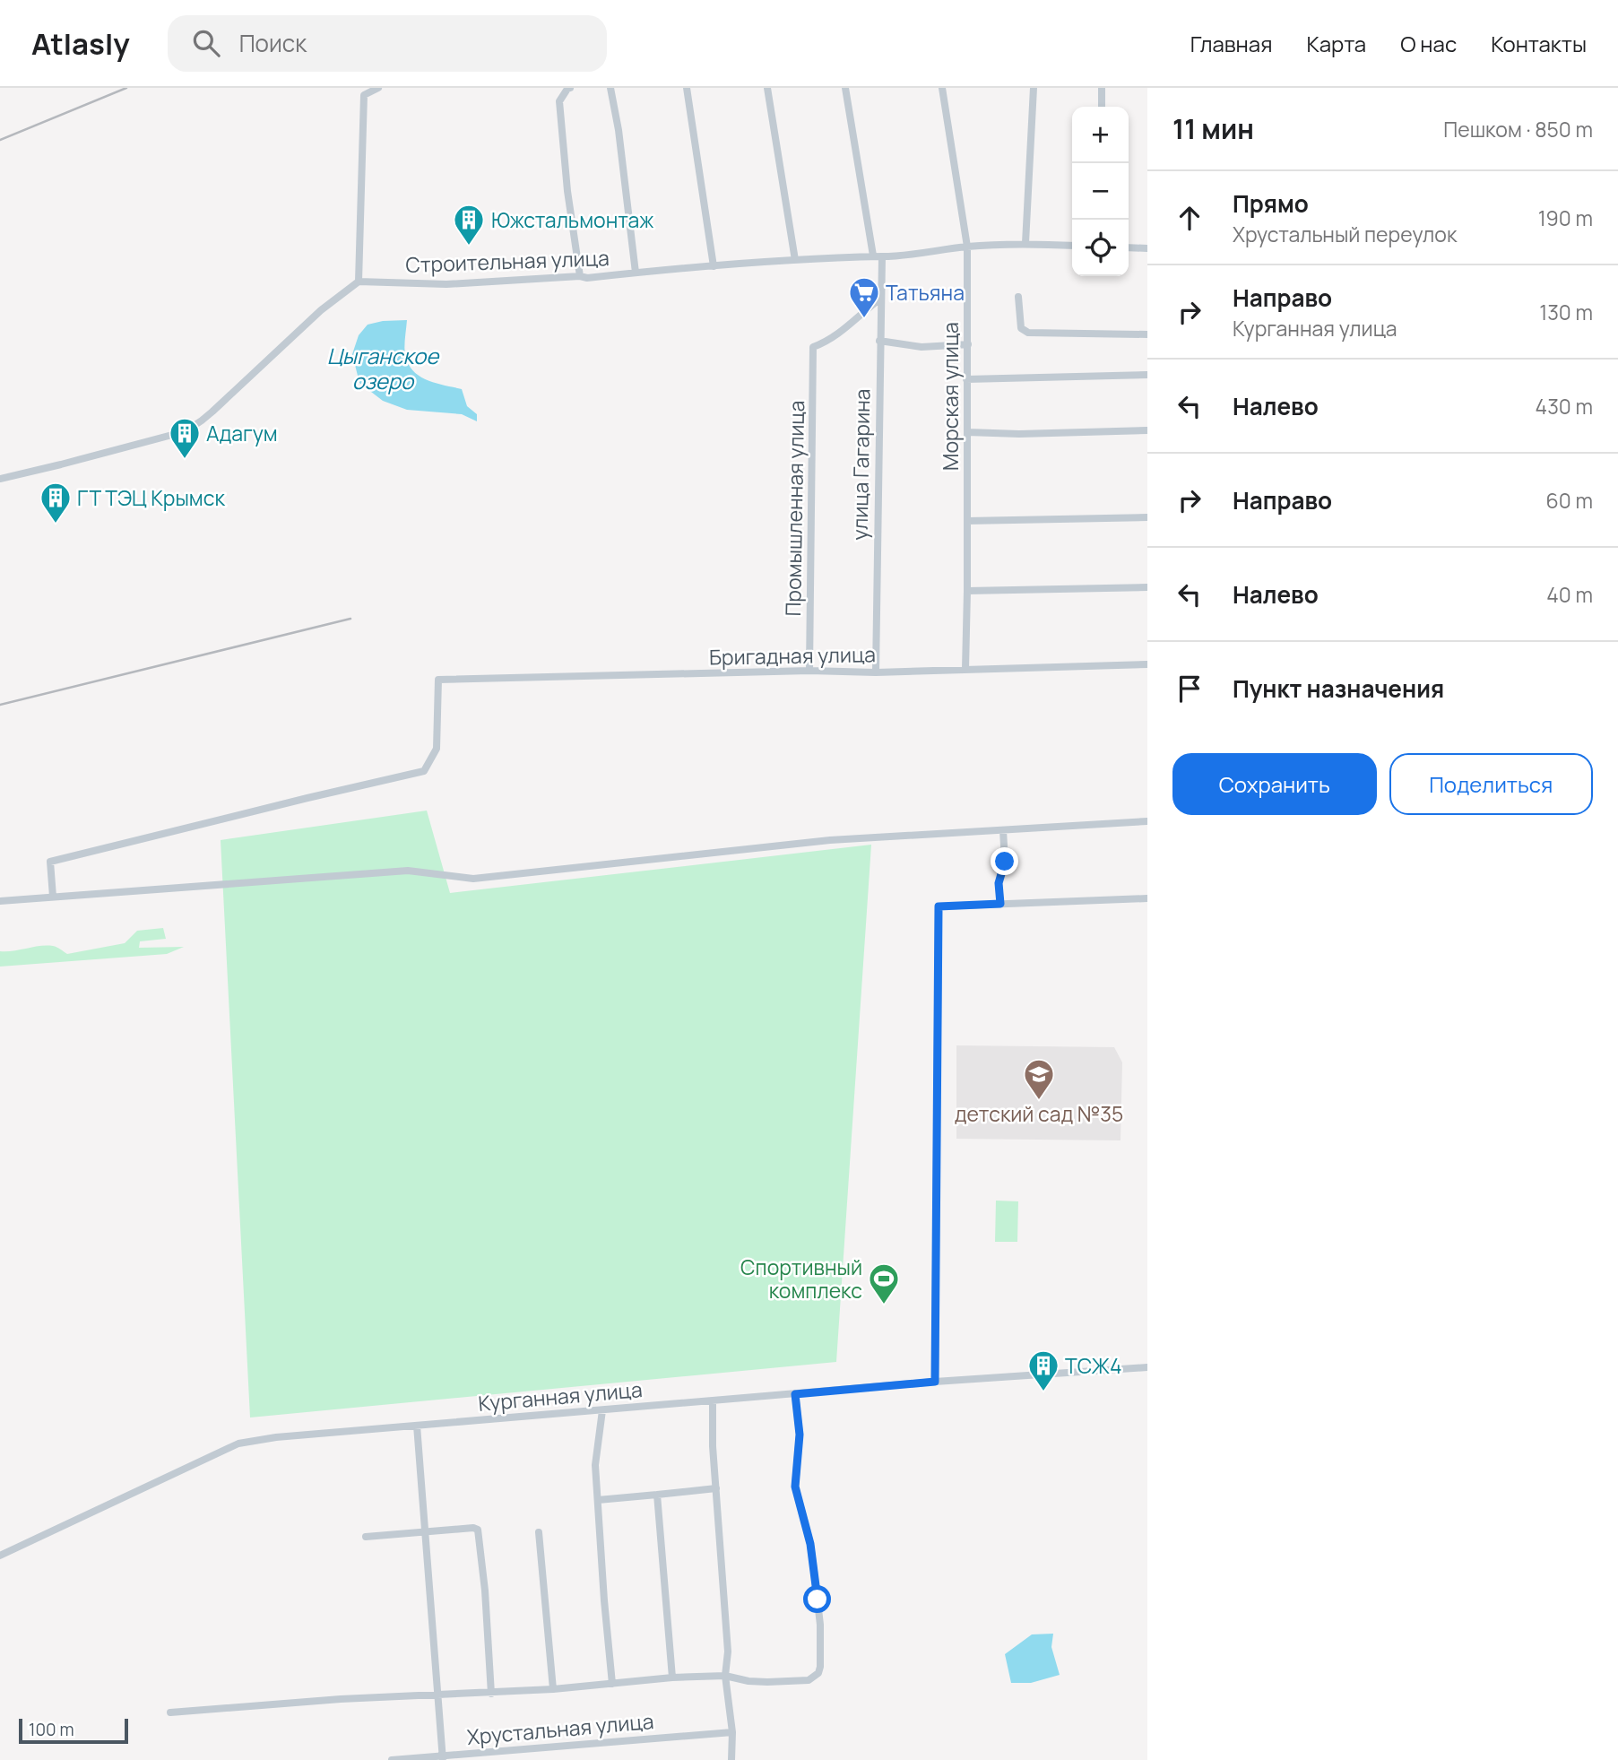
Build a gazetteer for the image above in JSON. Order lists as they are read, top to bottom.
{
  "streets": {
    "street": [
      "Строительная улица",
      "Морская улица",
      "улица Гагарина",
      "Промышленная улица",
      "Бригадная улица",
      "Курганная улица",
      "Хрустальная улица"
    ]
  },
  "crossings": [
    ["Строительная улица", "Морская улица"],
    ["Строительная улица", "улица Гагарина"],
    ["Морская улица", "Бригадная улица"],
    ["улица Гагарина", "Промышленная улица"],
    ["улица Гагарина", "Бригадная улица"],
    ["Промышленная улица", "Бригадная улица"]
  ],
  "water": ["Цыганское озеро"],
  "places": {
    "building": [
      "Южстальмонтаж",
      "Адагум",
      "ГТ ТЭЦ Крымск",
      "ТСЖ4"
    ],
    "supermarket": ["Татьяна"],
    "school or university": ["детский сад №35"],
    "sports": ["Спортивный комплекс"]
  },
  "scale_bar": "100 m",
  "page": {
    "header": "Atlasly",
    "search": "Поиск",
    "nav": [
      "Главная",
      "Карта",
      "О нас",
      "Контакты"
    ],
    "heading": ["11 мин", "Пешком · 850 m"],
    "map_buttons": ["+", "−"],
    "list": [
      ["Прямо", "Хрустальный переулок", "190 m"],
      ["Направо", "Курганная улица", "130 m"],
      ["Налево", "430 m"],
      ["Направо", "60 m"],
      ["Налево", "40 m"],
      "Пункт назначения"
    ],
    "buttons": ["Сохранить", "Поделиться"],
    "scale": "100 m"
  }
}
